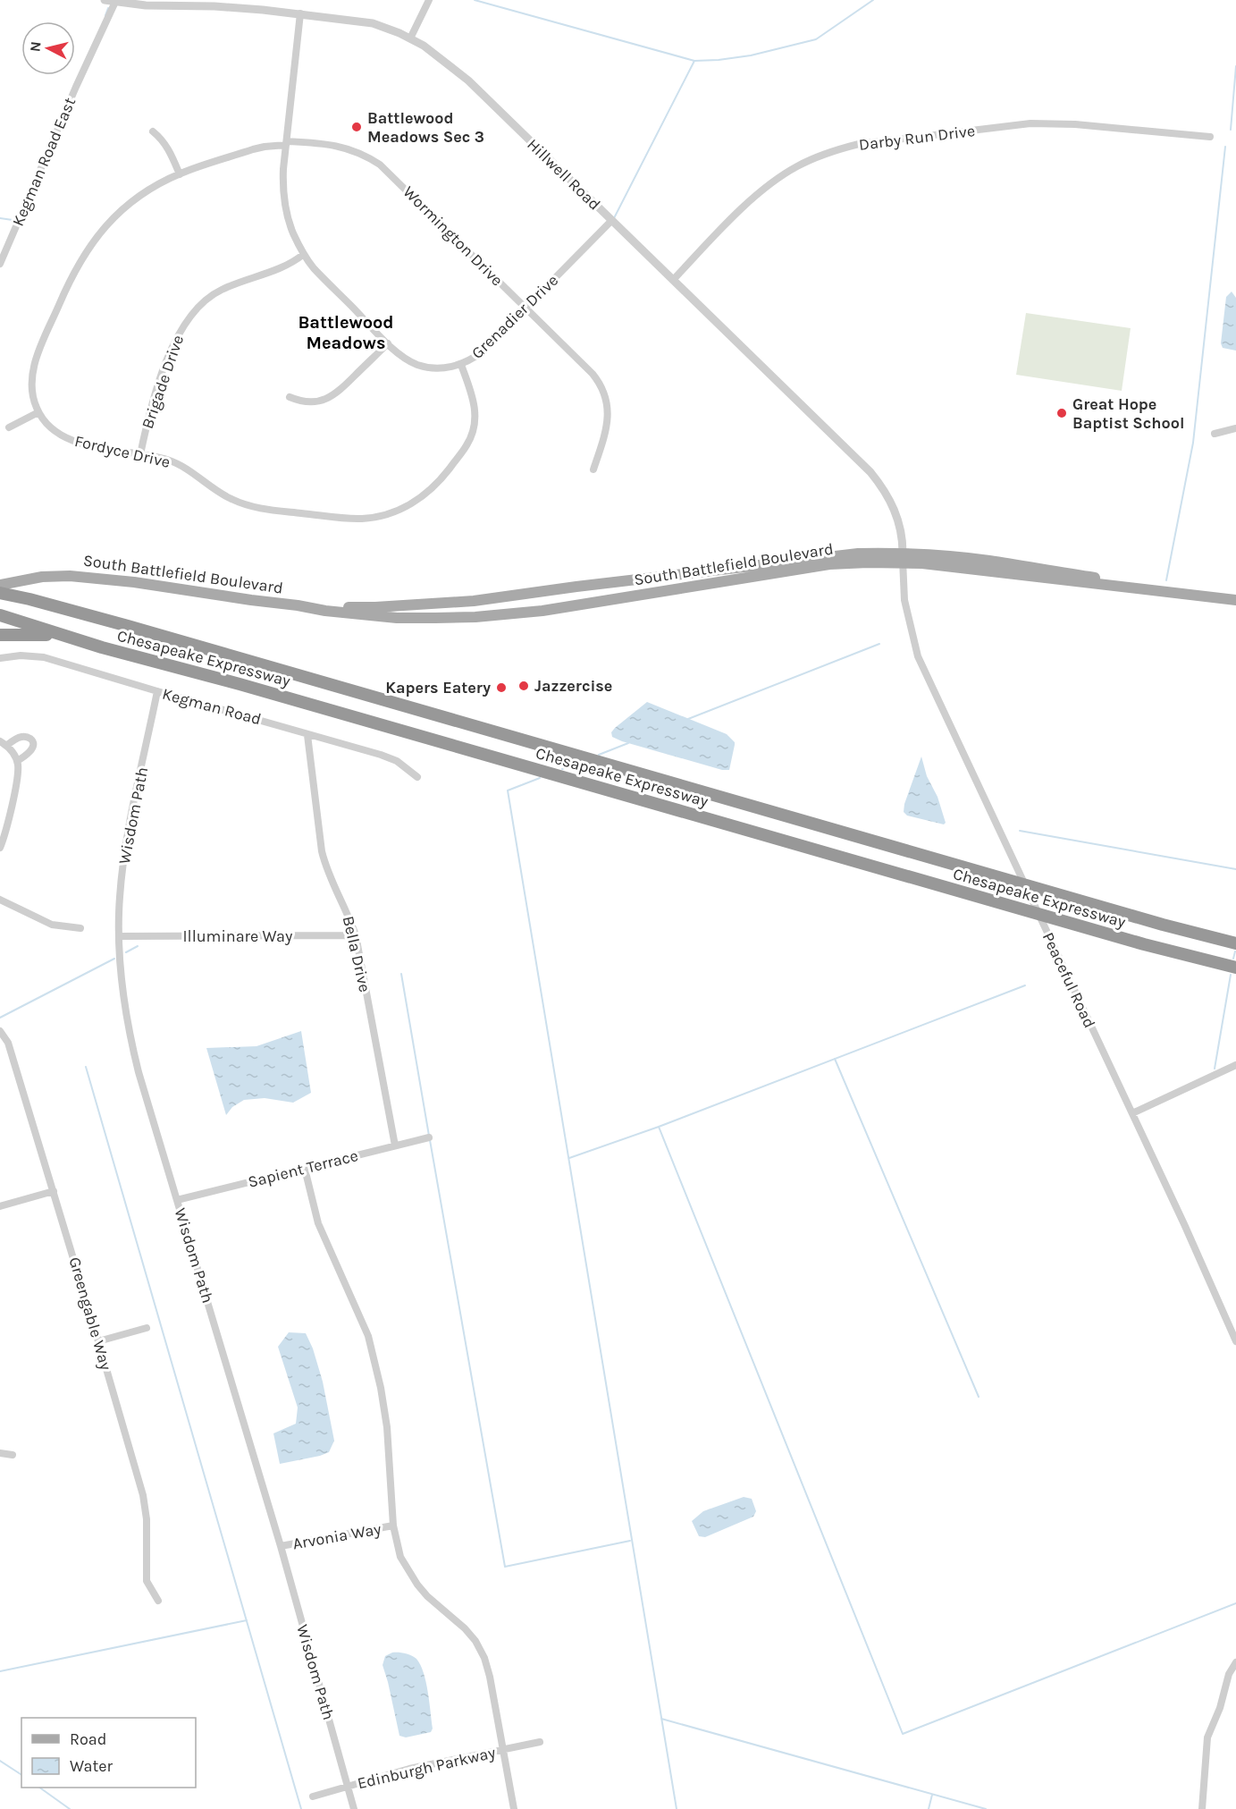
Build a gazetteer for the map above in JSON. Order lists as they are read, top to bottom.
{
  "streets": {
    "highway": ["Chesapeake Expressway"],
    "main road": ["South Battlefield Boulevard"],
    "street": [
      "Darby Run Drive",
      "Kegman Road East",
      "Hillwell Road",
      "Wormington Drive",
      "Grenadier Drive",
      "Brigade Drive",
      "Fordyce Drive",
      "Kegman Road",
      "Wisdom Path",
      "Illuminare Way",
      "Bella Drive",
      "Peaceful Road",
      "Sapient Terrace",
      "Greengable Way",
      "Arvonia Way",
      "Edinburgh Parkway"
    ]
  },
  "crossings": [
    ["Darby Run Drive", "Hillwell Road"],
    ["Kegman Road East", "Hillwell Road"],
    ["Hillwell Road", "Grenadier Drive"],
    ["Hillwell Road", "South Battlefield Boulevard"],
    ["Hillwell Road", "Peaceful Road"],
    ["Wormington Drive", "Grenadier Drive"],
    ["Wormington Drive", "Fordyce Drive"],
    ["Grenadier Drive", "Brigade Drive"],
    ["Grenadier Drive", "Fordyce Drive"],
    ["Brigade Drive", "Fordyce Drive"],
    ["South Battlefield Boulevard", "Peaceful Road"],
    ["Kegman Road", "Wisdom Path"],
    ["Kegman Road", "Bella Drive"],
    ["Wisdom Path", "Illuminare Way"],
    ["Wisdom Path", "Sapient Terrace"],
    ["Wisdom Path", "Arvonia Way"],
    ["Wisdom Path", "Edinburgh Parkway"],
    ["Illuminare Way", "Bella Drive"],
    ["Bella Drive", "Sapient Terrace"]
  ],
  "districts": ["Battlewood Meadows"],
  "places": [
    "Battlewood Meadows Sec 3",
    "Great Hope Baptist School",
    "Jazzercise",
    "Kapers Eatery"
  ],
  "legend": ["Road", "Water"],
  "north": "left"
}
